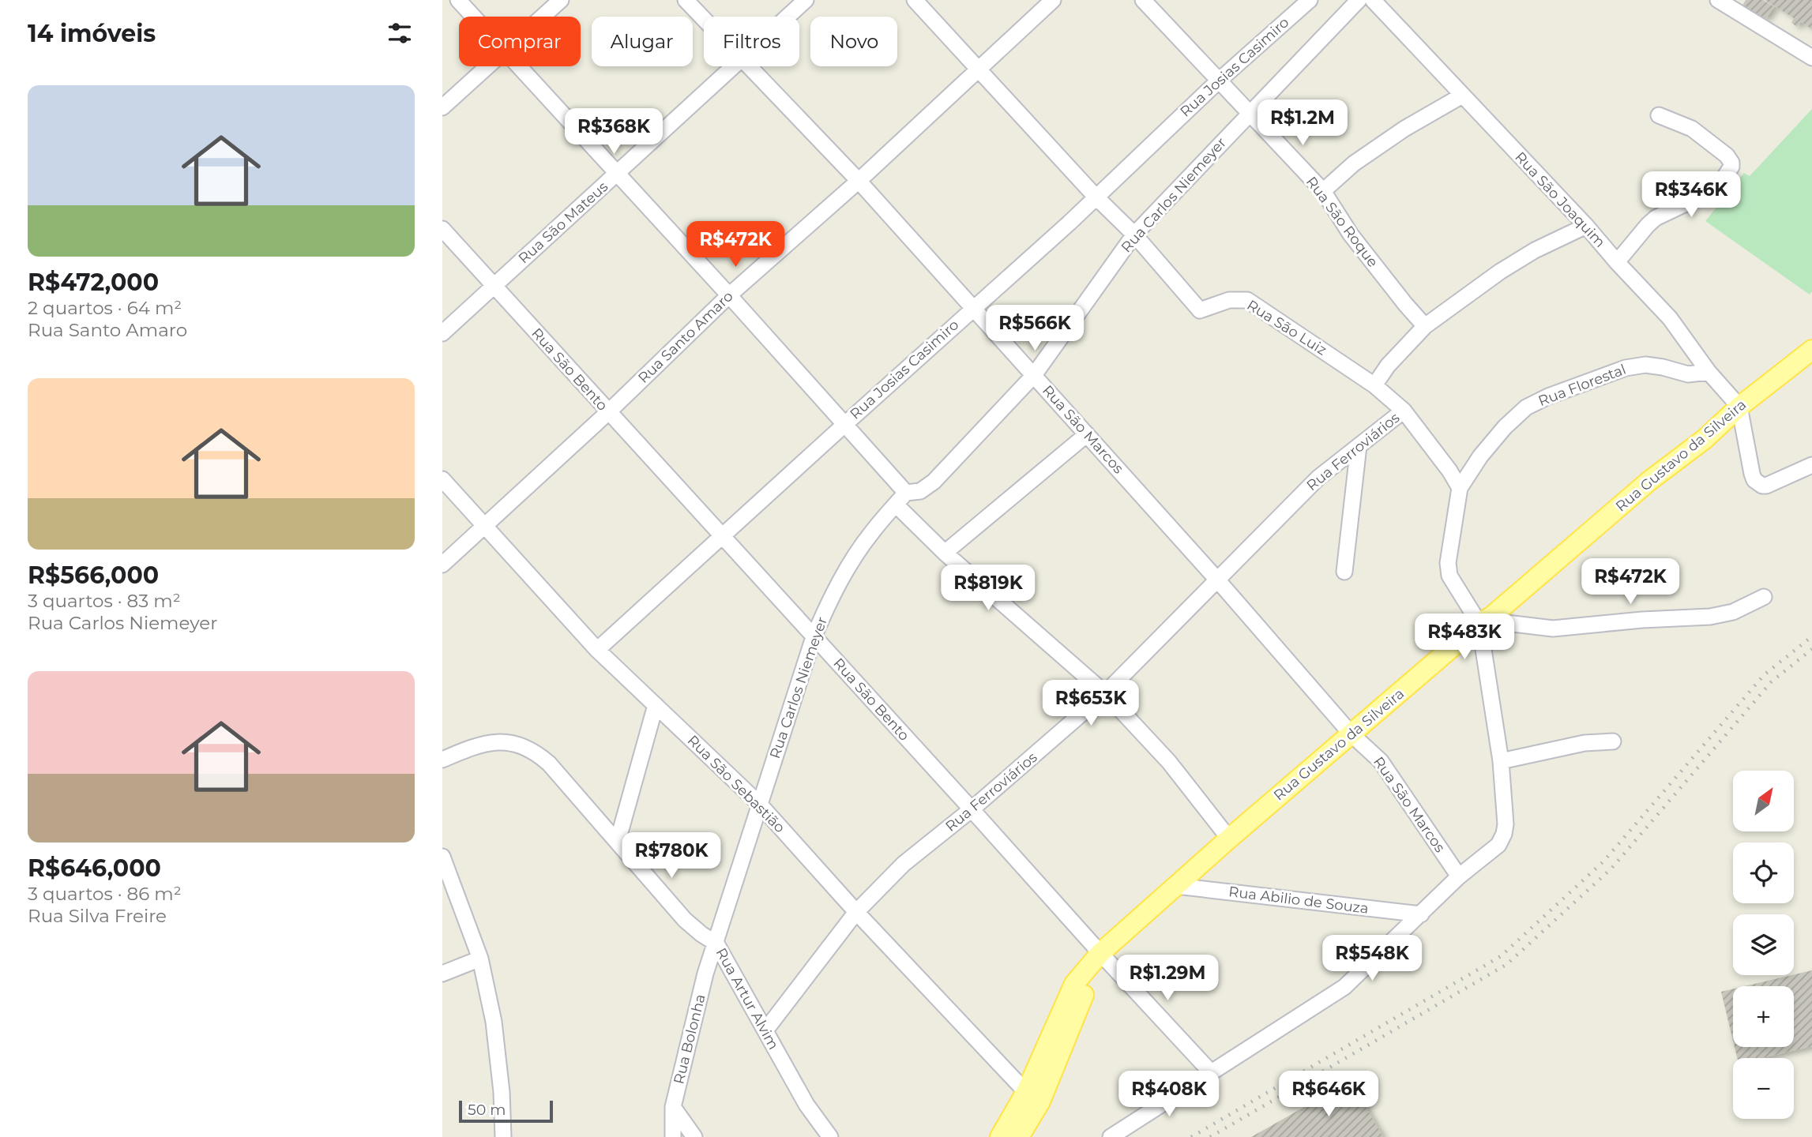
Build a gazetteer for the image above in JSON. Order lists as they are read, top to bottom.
{
  "streets": {
    "main road": ["Rua Gustavo da Silveira"],
    "street": [
      "Rua Josias Casimiro",
      "Rua Carlos Niemeyer",
      "Rua São Joaquim",
      "Rua São Roque",
      "Rua São Mateus",
      "Rua São Luiz",
      "Rua Santo Amaro",
      "Rua São Bento",
      "Rua Florestal",
      "Rua São Marcos",
      "Rua Ferroviários",
      "Rua São Sebastião",
      "Rua Abilio de Souza",
      "Rua Artur Alvim",
      "Rua Bolonha"
    ]
  },
  "crossings": [
    ["Rua Josias Casimiro", "Rua São Roque"],
    ["Rua Josias Casimiro", "Rua São Luiz"],
    ["Rua Josias Casimiro", "Rua São Bento"],
    ["Rua Josias Casimiro", "Rua São Marcos"],
    ["Rua Josias Casimiro", "Rua São Sebastião"],
    ["Rua Carlos Niemeyer", "Rua São Roque"],
    ["Rua Carlos Niemeyer", "Rua São Luiz"],
    ["Rua Carlos Niemeyer", "Rua São Bento"],
    ["Rua Carlos Niemeyer", "Rua São Marcos"],
    ["Rua Carlos Niemeyer", "Rua São Sebastião"],
    ["Rua Carlos Niemeyer", "Rua Artur Alvim"],
    ["Rua Carlos Niemeyer", "Rua Bolonha"],
    ["Rua São Joaquim", "Rua Florestal"],
    ["Rua São Joaquim", "Rua Gustavo da Silveira"],
    ["Rua São Mateus", "Rua São Bento"],
    ["Rua São Luiz", "Rua Santo Amaro"],
    ["Rua São Luiz", "Rua Florestal"],
    ["Rua São Luiz", "Rua Ferroviários"],
    ["Rua Santo Amaro", "Rua São Bento"],
    ["Rua Santo Amaro", "Rua São Marcos"],
    ["Rua Santo Amaro", "Rua São Sebastião"],
    ["Rua São Bento", "Rua Ferroviários"],
    ["Rua São Bento", "Rua Gustavo da Silveira"],
    ["Rua São Marcos", "Rua Ferroviários"],
    ["Rua São Marcos", "Rua Gustavo da Silveira"],
    ["Rua Ferroviários", "Rua São Sebastião"],
    ["Rua Ferroviários", "Rua Artur Alvim"],
    ["Rua Gustavo da Silveira", "Rua São Sebastião"],
    ["Rua Gustavo da Silveira", "Rua Abilio de Souza"],
    ["Rua Artur Alvim", "Rua Bolonha"]
  ],
  "scale_bar": "50 m",
  "north": "top right",
  "page": {
    "heading": "14 imóveis",
    "chip": [
      "Comprar",
      "Alugar",
      "Filtros",
      "Novo"
    ],
    "list": [
      {
        "name": "R$472,000",
        "note": "2 quartos · 64 m² · Rua Santo Amaro"
      },
      {
        "name": "R$566,000",
        "note": "3 quartos · 83 m² · Rua Carlos Niemeyer"
      },
      {
        "name": "R$646,000",
        "note": "3 quartos · 86 m² · Rua Silva Freire"
      }
    ],
    "price": [
      "R$1.2M",
      "R$368K",
      "R$346K",
      "R$472K",
      "R$566K",
      "R$472K",
      "R$819K",
      "R$483K",
      "R$653K",
      "R$780K",
      "R$548K",
      "R$1.29M",
      "R$408K",
      "R$646K"
    ],
    "map_buttons": ["+", "−"],
    "scale": "50 m"
  }
}
